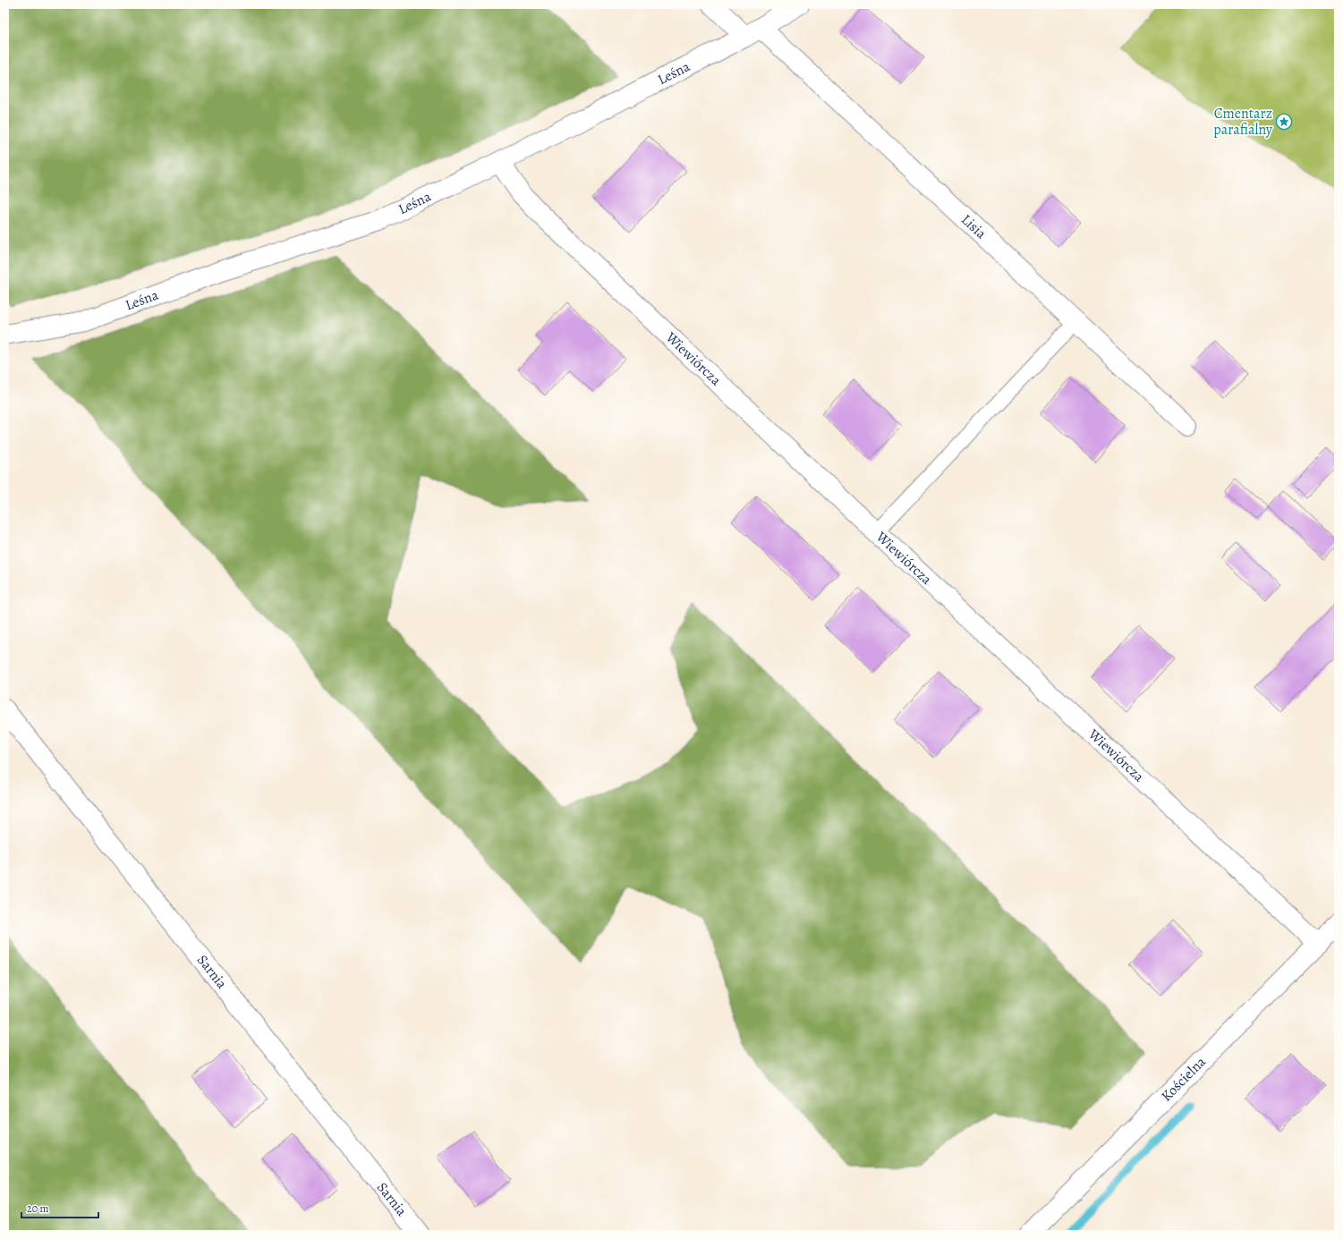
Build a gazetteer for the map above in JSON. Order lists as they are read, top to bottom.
{
  "streets": {
    "street": [
      "Leśna",
      "Lisia",
      "Wiewiórcza",
      "Sarnia",
      "Kościelna"
    ]
  },
  "crossings": [
    ["Leśna", "Lisia"],
    ["Leśna", "Wiewiórcza"],
    ["Wiewiórcza", "Kościelna"]
  ],
  "places": {
    "place": ["Cmentarz parafialny"]
  },
  "scale_bar": "20 m"
}
